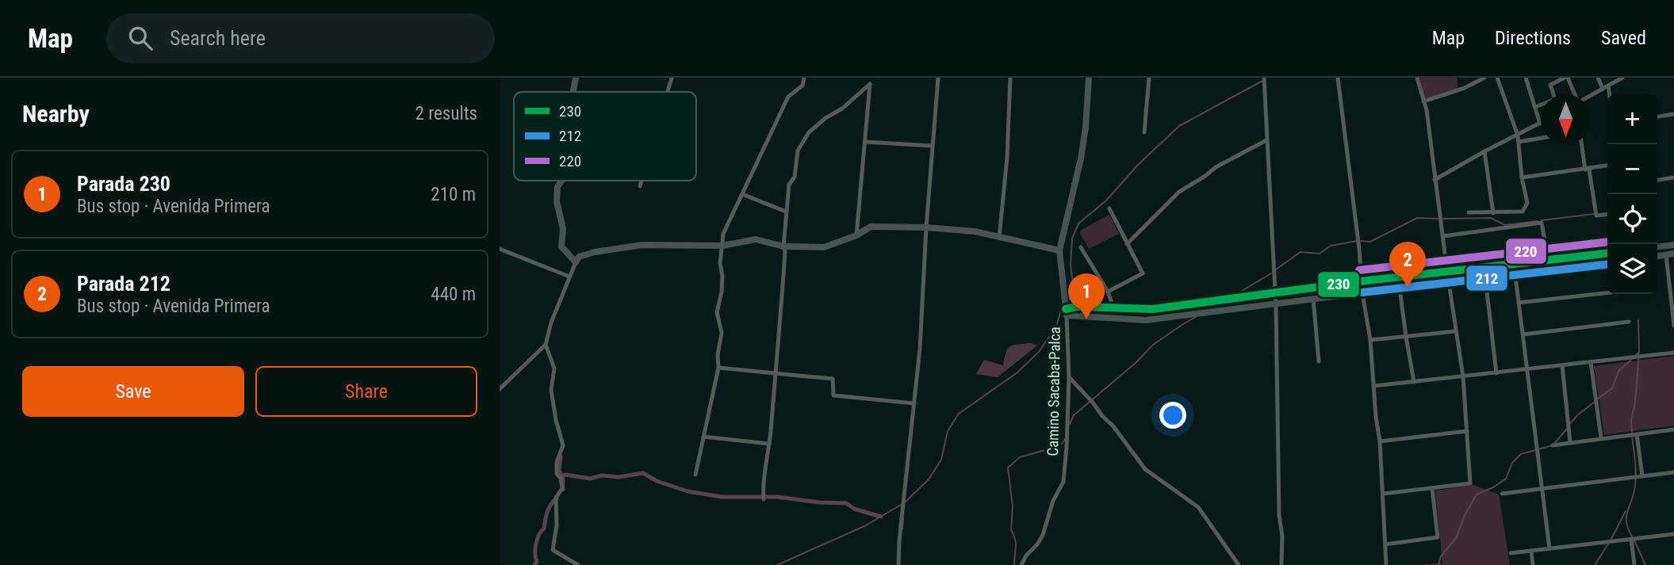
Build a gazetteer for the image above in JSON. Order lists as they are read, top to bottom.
{
  "streets": {
    "main road": ["Camino Sacaba-Palca"]
  },
  "lines": ["transit line 220", "transit line 230", "transit line 212"],
  "legend": ["230", "212", "220"],
  "north": "bottom",
  "page": {
    "header": "Map",
    "search": "Search here",
    "nav": ["Map", "Directions", "Saved"],
    "heading": ["Nearby", "2 results"],
    "map_buttons": ["+", "−"],
    "list": [
      {
        "mark": "1",
        "name": "Parada 230",
        "note": "Bus stop · Avenida Primera",
        "value": "210 m"
      },
      {
        "mark": "2",
        "name": "Parada 212",
        "note": "Bus stop · Avenida Primera",
        "value": "440 m"
      }
    ],
    "pins": ["2", "1"],
    "buttons": ["Save", "Share"]
  }
}
